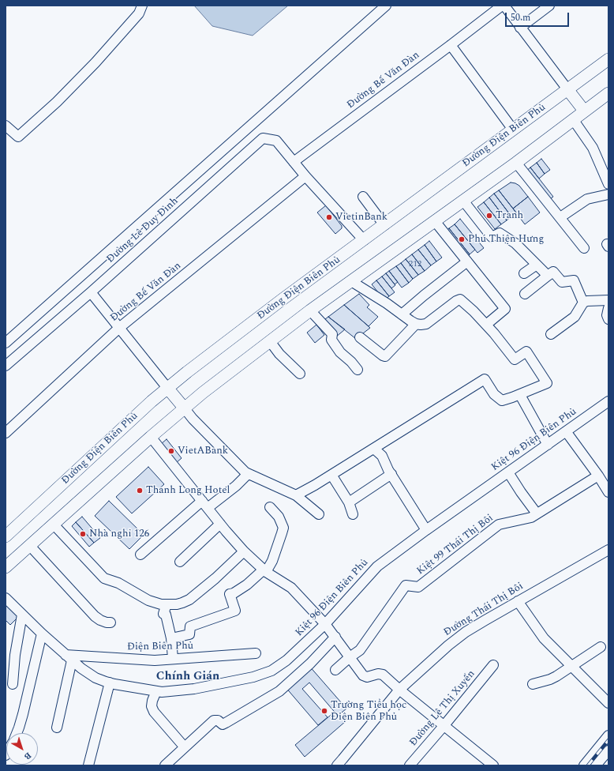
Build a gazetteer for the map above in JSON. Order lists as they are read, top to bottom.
{
  "streets": {
    "main road": ["Đường Điện Biên Phủ"],
    "street": [
      "Đường Bế Văn Đàn",
      "Đường Lê Duy Đình",
      "Kiệt 96 Điện Biên Phủ",
      "Kiệt 99 Thái Thị Bôi",
      "Đường Thái Thị Bôi",
      "Điện Biên Phủ",
      "Đường Lê Thị Xuyến"
    ]
  },
  "crossings": [
    ["Đường Bế Văn Đàn", "Đường Lê Duy Đình"],
    ["Kiệt 96 Điện Biên Phủ", "Điện Biên Phủ"]
  ],
  "districts": ["Chính Gián"],
  "places": [
    "Tranh",
    "VietinBank",
    "Phú Thiện Hưng",
    "VietABank",
    "Thanh Long Hotel",
    "Nhà nghỉ 126",
    "Trường Tiểu học Điện Biên Phủ"
  ],
  "house_numbers": ["212"],
  "scale_bar": "50 m",
  "north": "bottom right"
}
